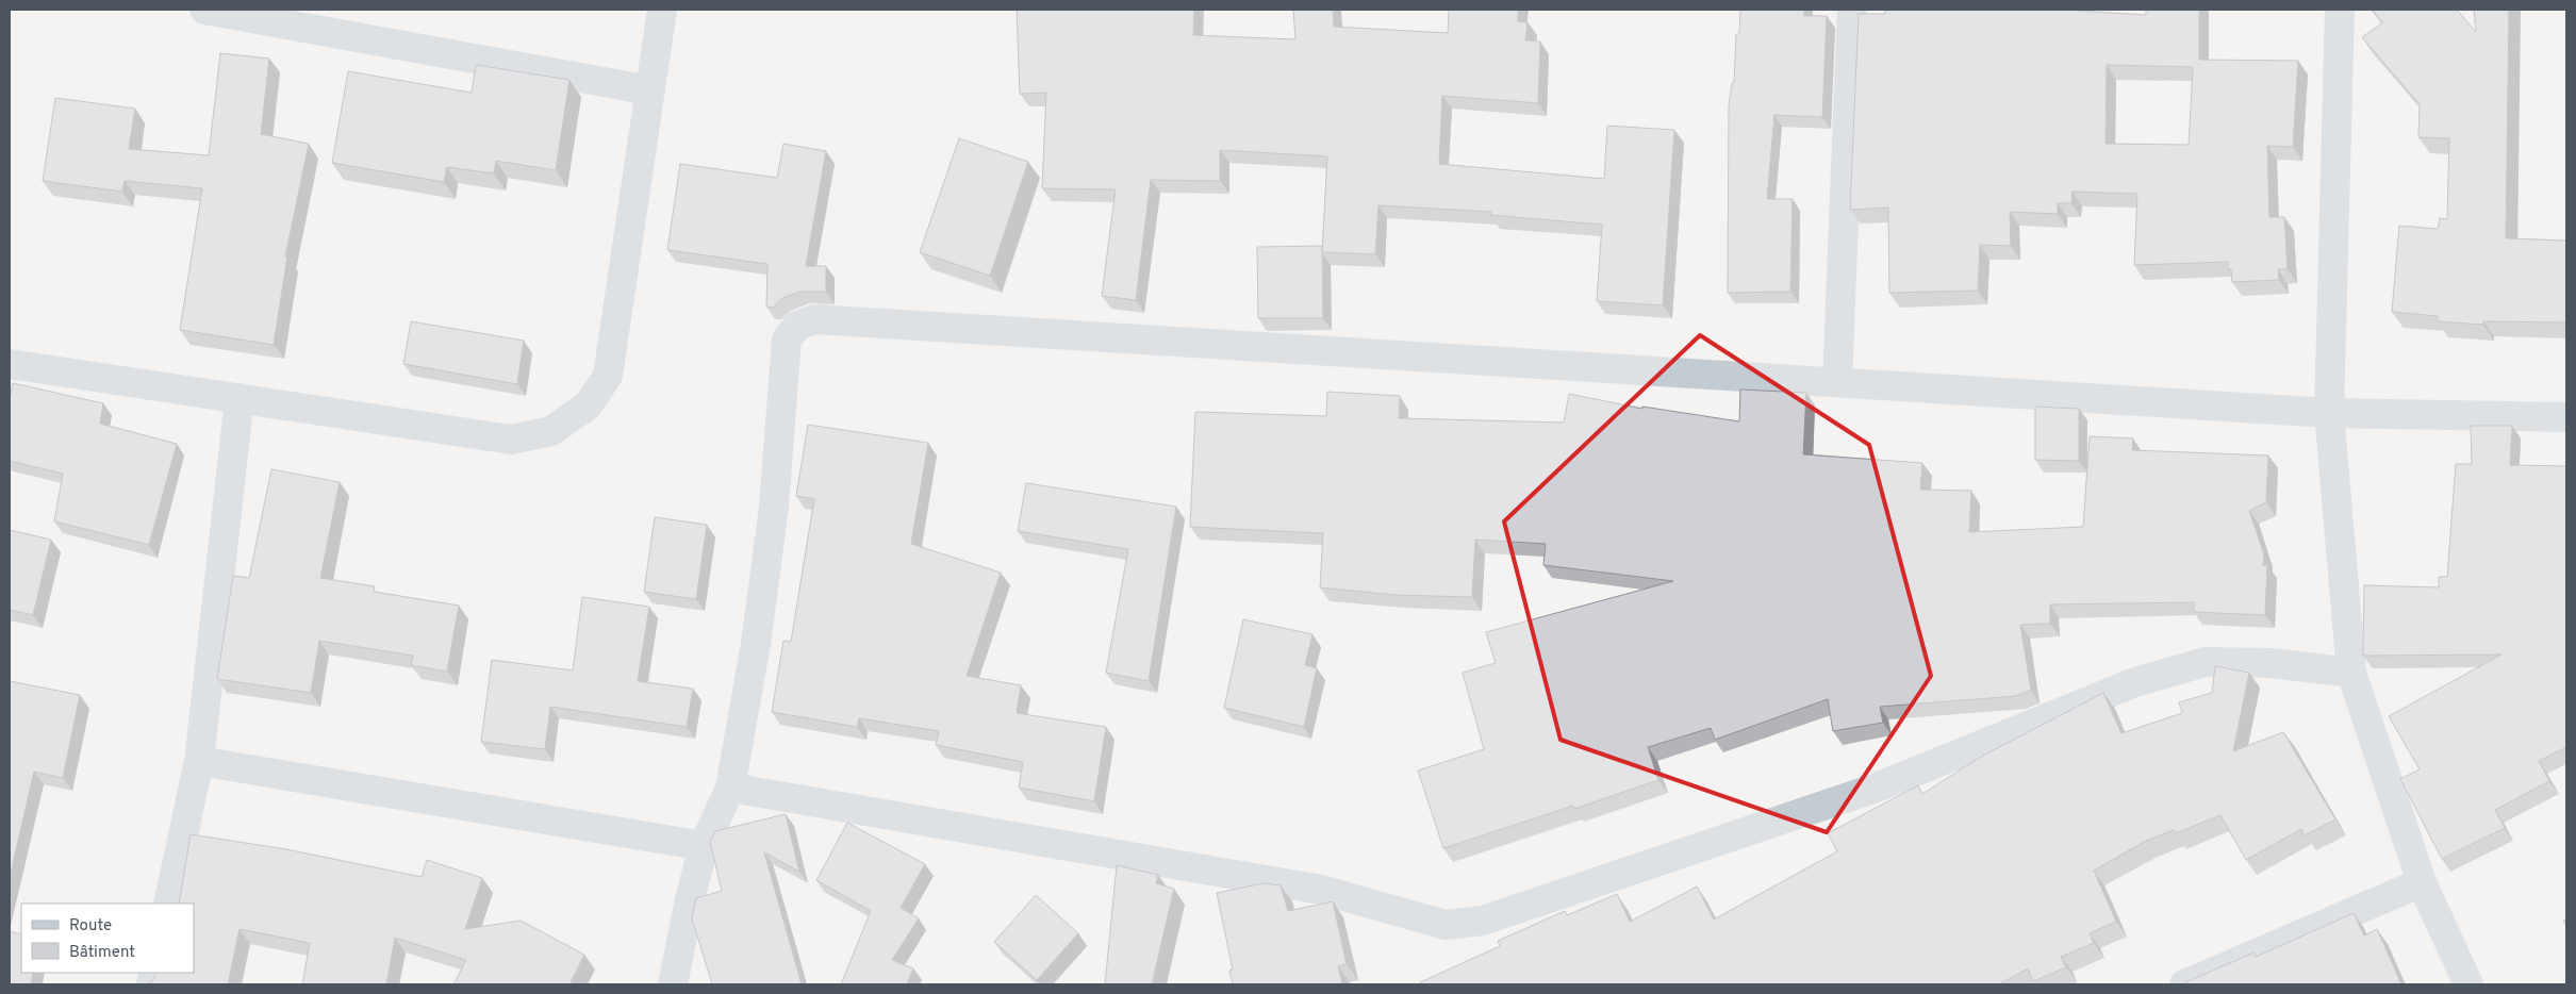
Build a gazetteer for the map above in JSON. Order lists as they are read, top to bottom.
{
  "legend": ["Route", "Bâtiment"]
}
